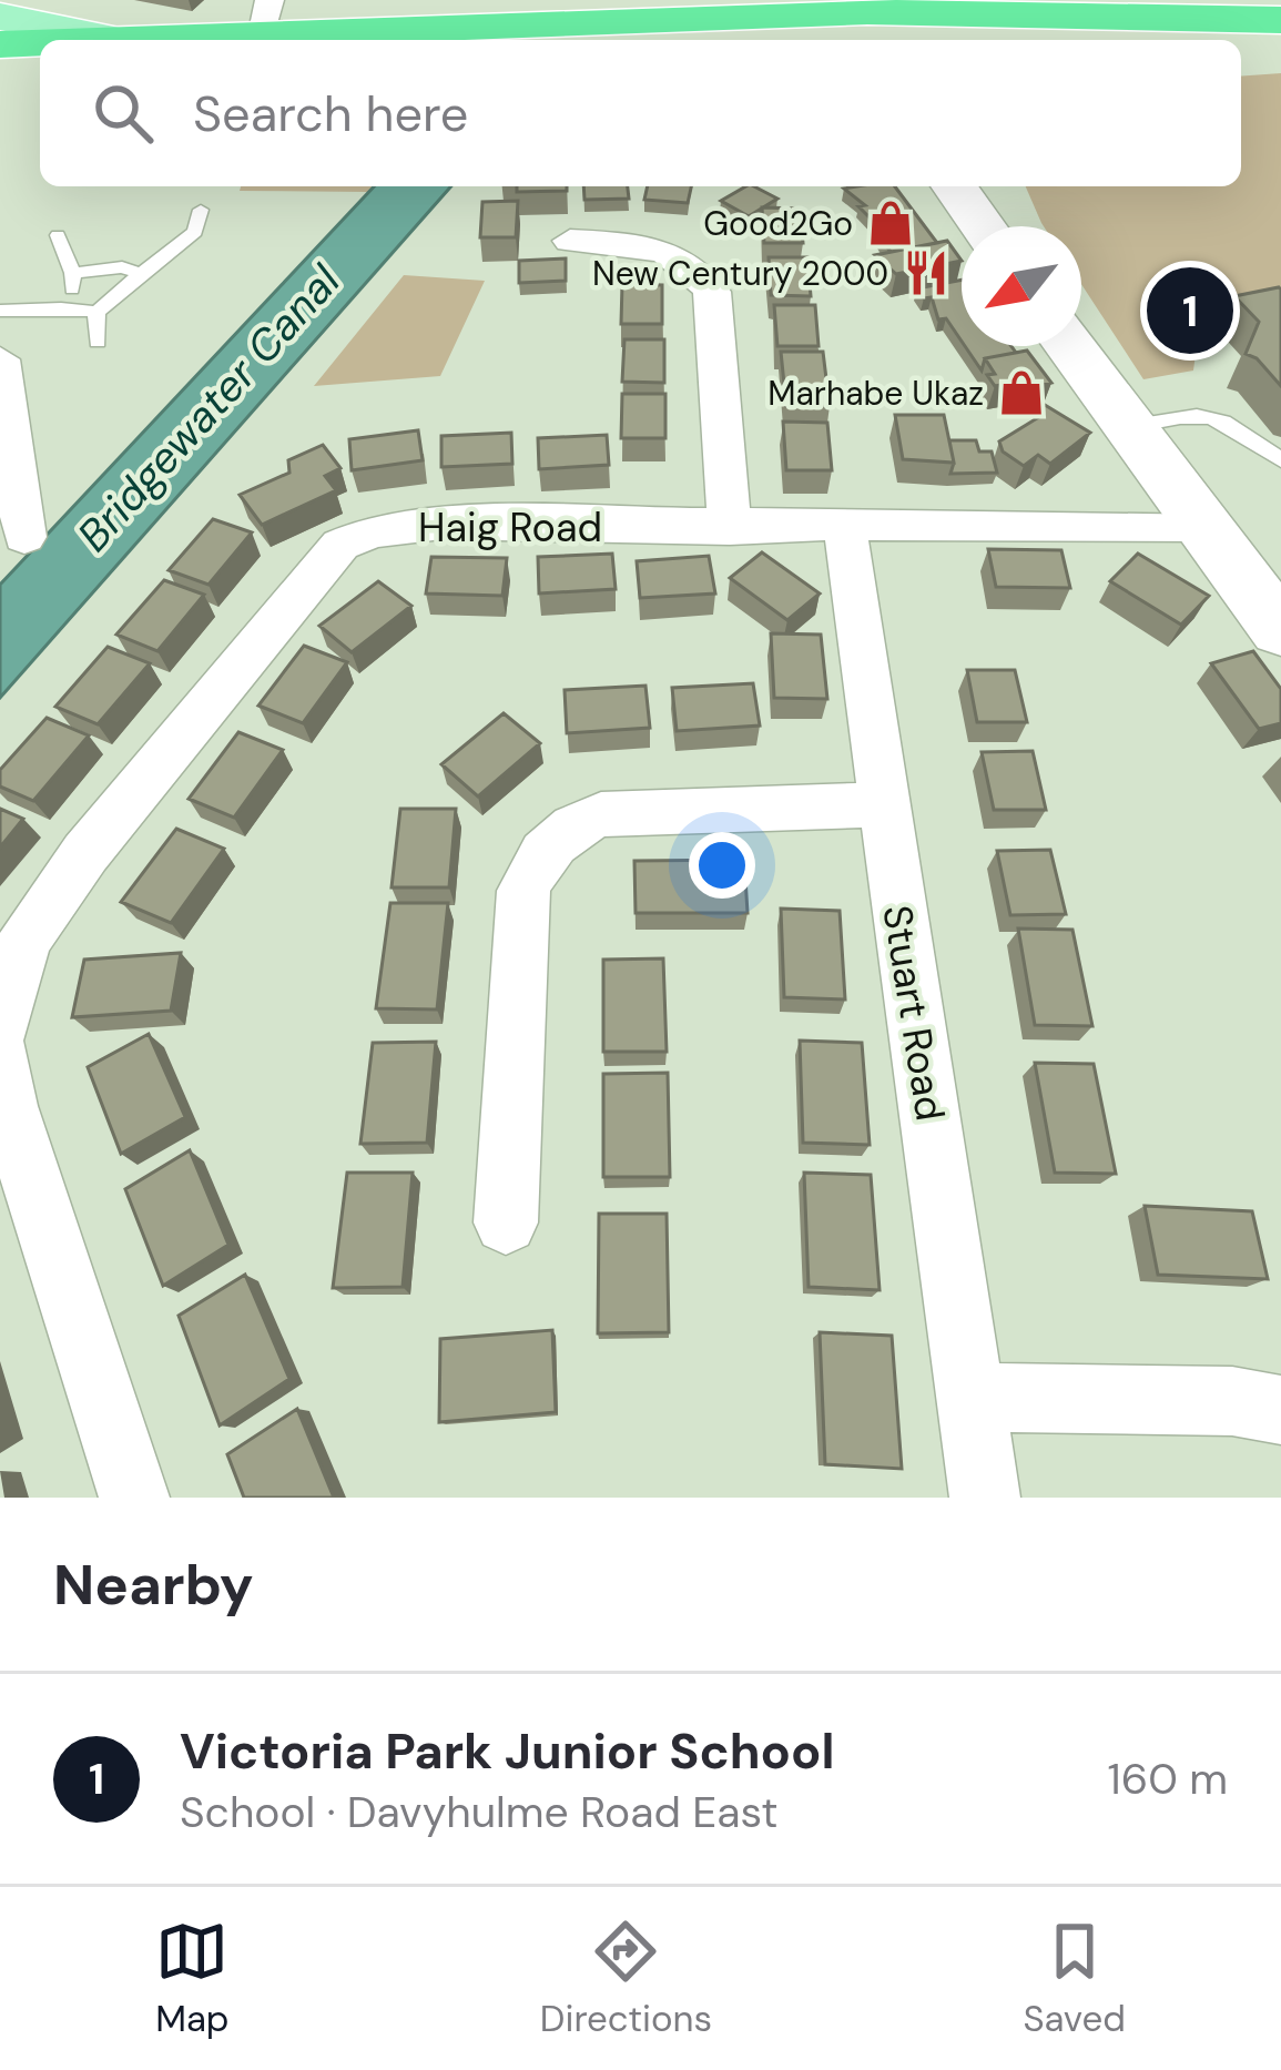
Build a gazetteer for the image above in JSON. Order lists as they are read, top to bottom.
{
  "streets": {
    "street": ["Haig Road", "Stuart Road"]
  },
  "crossings": [
    ["Haig Road", "Stuart Road"]
  ],
  "water": ["Bridgewater Canal"],
  "places": {
    "shop": ["Good2Go", "Marhabe Ukaz"],
    "restaurant": ["New Century 2000"]
  },
  "north": "bottom left",
  "page": {
    "search": "Search here",
    "pins": "1",
    "heading": "Nearby",
    "list": [
      {
        "mark": "1",
        "name": "Victoria Park Junior School",
        "note": "School · Davyhulme Road East",
        "value": "160 m"
      }
    ],
    "nav": ["Map", "Directions", "Saved"]
  }
}
